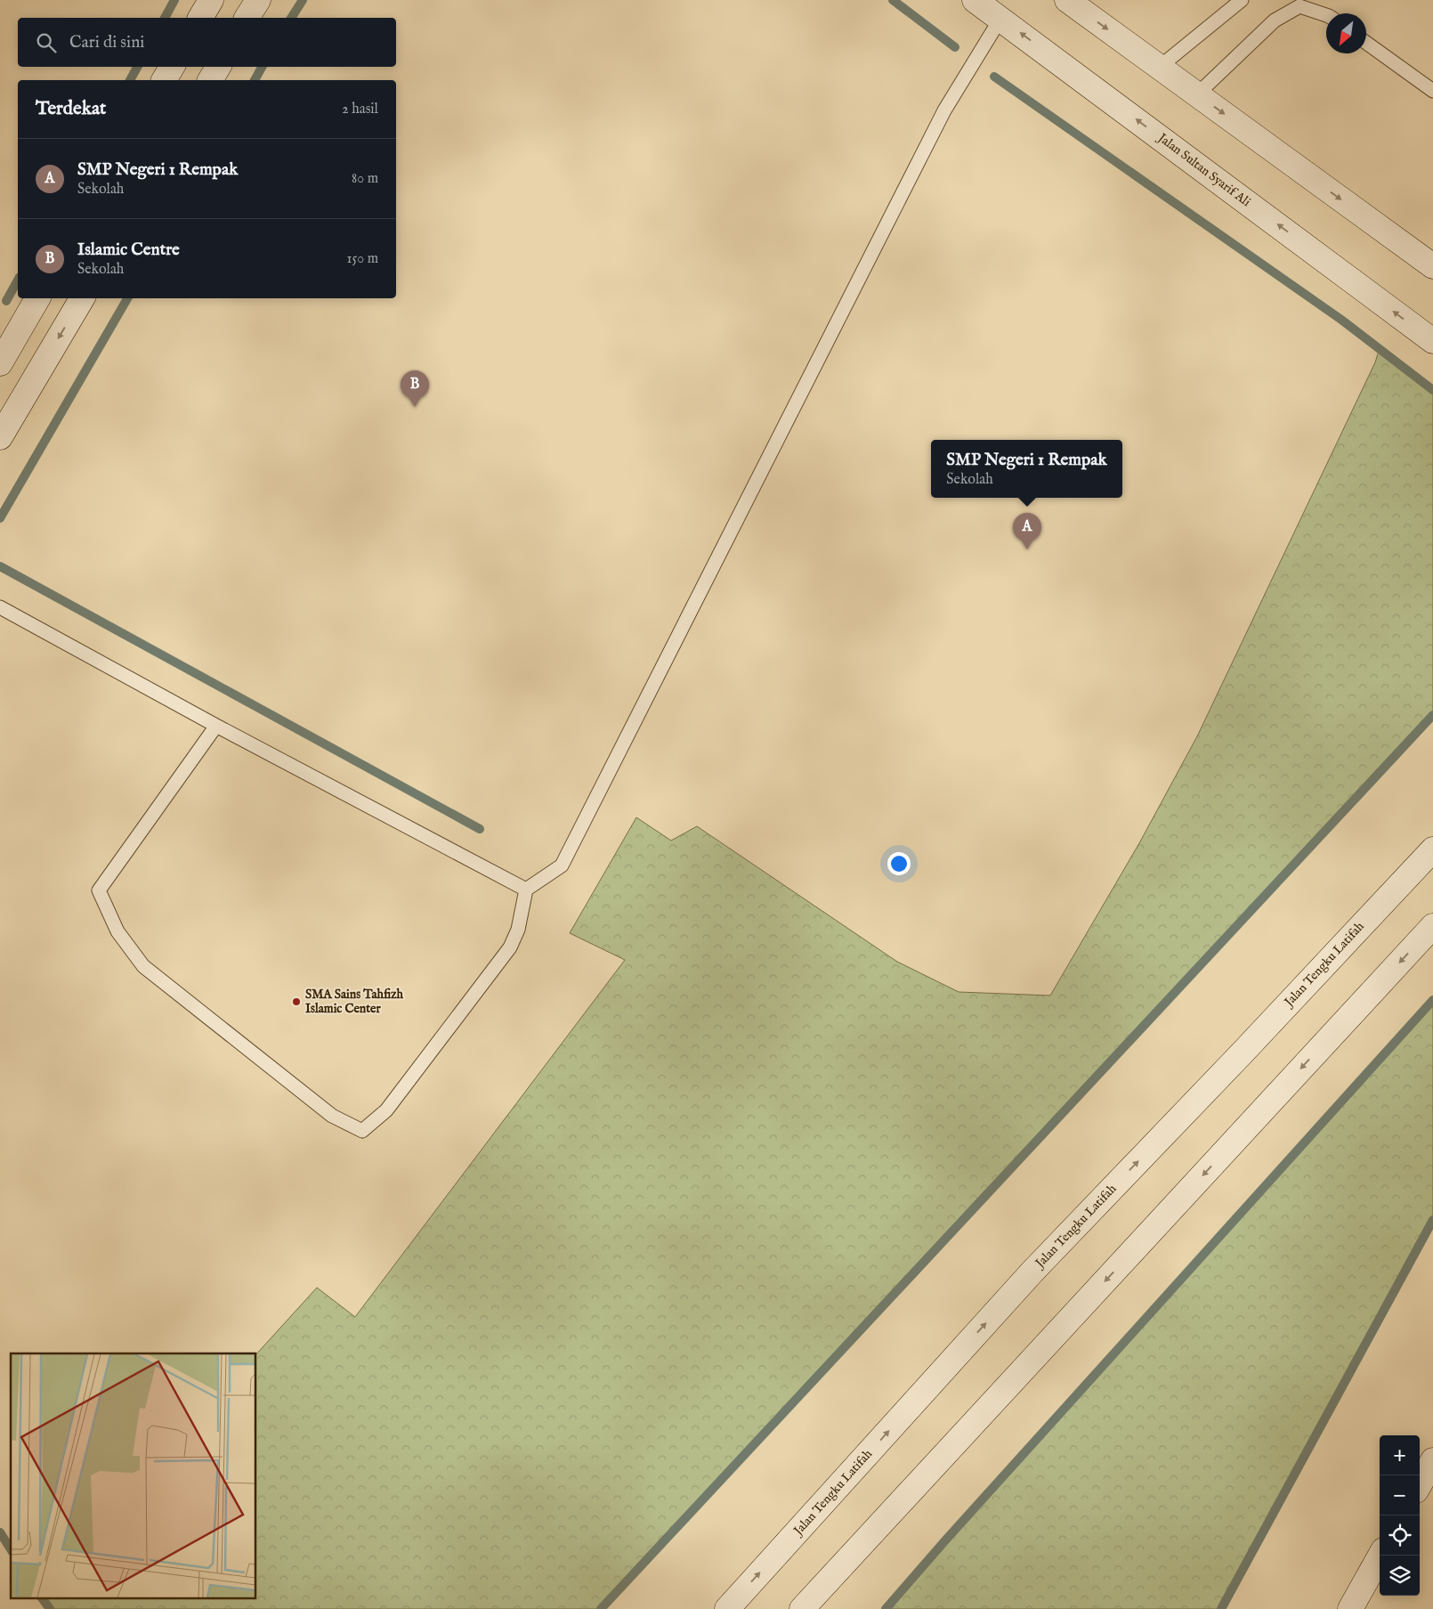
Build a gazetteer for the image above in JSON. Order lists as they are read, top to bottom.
{
  "streets": {
    "main road": ["Jalan Sultan Syarif Ali", "Jalan Tengku Latifah"]
  },
  "places": ["SMA Sains Tahfizh Islamic Center"],
  "north": "bottom left",
  "page": {
    "search": "Cari di sini",
    "heading": ["Terdekat", "2 hasil"],
    "list": [
      {
        "mark": "A",
        "name": "SMP Negeri 1 Rempak",
        "note": "Sekolah",
        "value": "80 m"
      },
      {
        "mark": "B",
        "name": "Islamic Centre",
        "note": "Sekolah",
        "value": "150 m"
      }
    ],
    "pins": ["B", "A"],
    "popup": ["SMP Negeri 1 Rempak", "Sekolah"],
    "map_buttons": ["+", "−"]
  }
}
